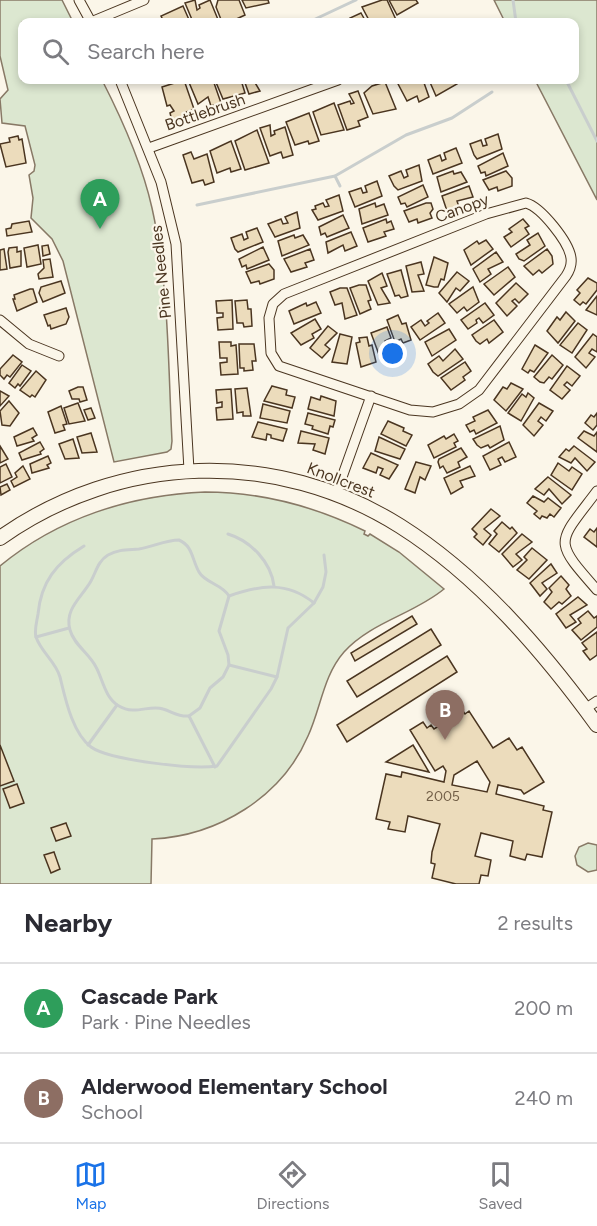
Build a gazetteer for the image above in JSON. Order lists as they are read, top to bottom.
{
  "streets": {
    "street": [
      "Bottlebrush",
      "Canopy",
      "Pine Needles",
      "Knollcrest"
    ]
  },
  "crossings": [
    ["Bottlebrush", "Pine Needles"],
    ["Pine Needles", "Knollcrest"]
  ],
  "house_numbers": ["2005"],
  "page": {
    "search": "Search here",
    "pins": ["A", "B"],
    "heading": ["Nearby", "2 results"],
    "list": [
      {
        "mark": "A",
        "name": "Cascade Park",
        "note": "Park · Pine Needles",
        "value": "200 m"
      },
      {
        "mark": "B",
        "name": "Alderwood Elementary School",
        "note": "School",
        "value": "240 m"
      }
    ],
    "nav": ["Map", "Directions", "Saved"]
  }
}
